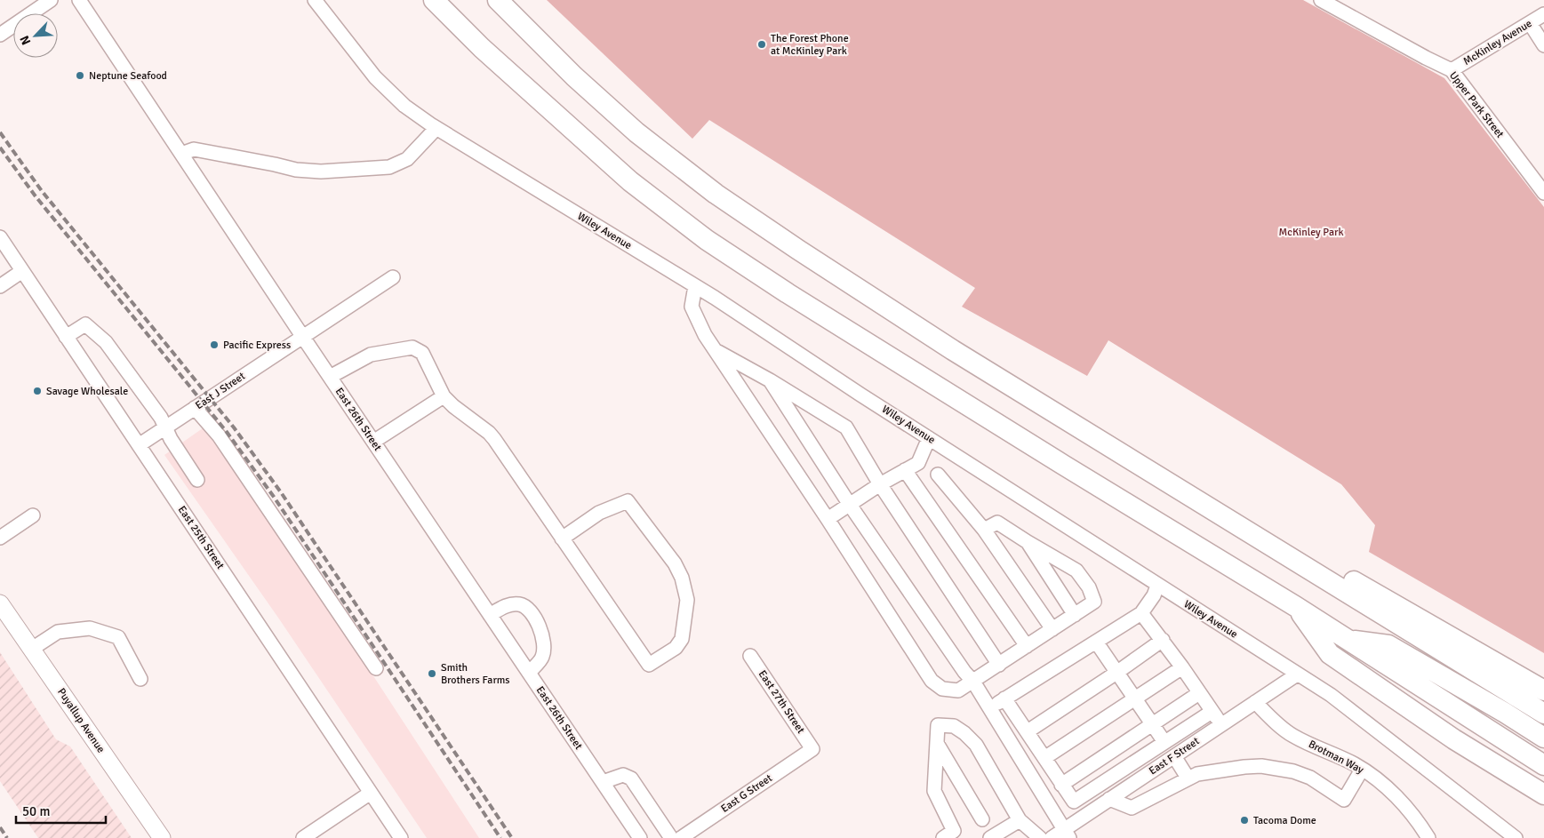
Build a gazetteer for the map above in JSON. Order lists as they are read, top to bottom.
{
  "streets": {
    "main road": ["Puyallup Avenue"],
    "street": [
      "McKinley Avenue",
      "Upper Park Street",
      "Wiley Avenue",
      "East J Street",
      "East 26th Street",
      "East 25th Street",
      "East 27th Street",
      "East F Street",
      "Brotman Way",
      "East G Street"
    ]
  },
  "crossings": [
    ["McKinley Avenue", "Upper Park Street"],
    ["Wiley Avenue", "East F Street"],
    ["East J Street", "East 26th Street"],
    ["East J Street", "East 25th Street"],
    ["East 27th Street", "East G Street"],
    ["East F Street", "Brotman Way"]
  ],
  "parks": ["McKinley Park"],
  "places": [
    "The Forest Phone at McKinley Park",
    "Neptune Seafood",
    "Pacific Express",
    "Savage Wholesale",
    "Smith Brothers Farms",
    "Tacoma Dome"
  ],
  "scale_bar": "50 m",
  "north": "bottom left"
}
